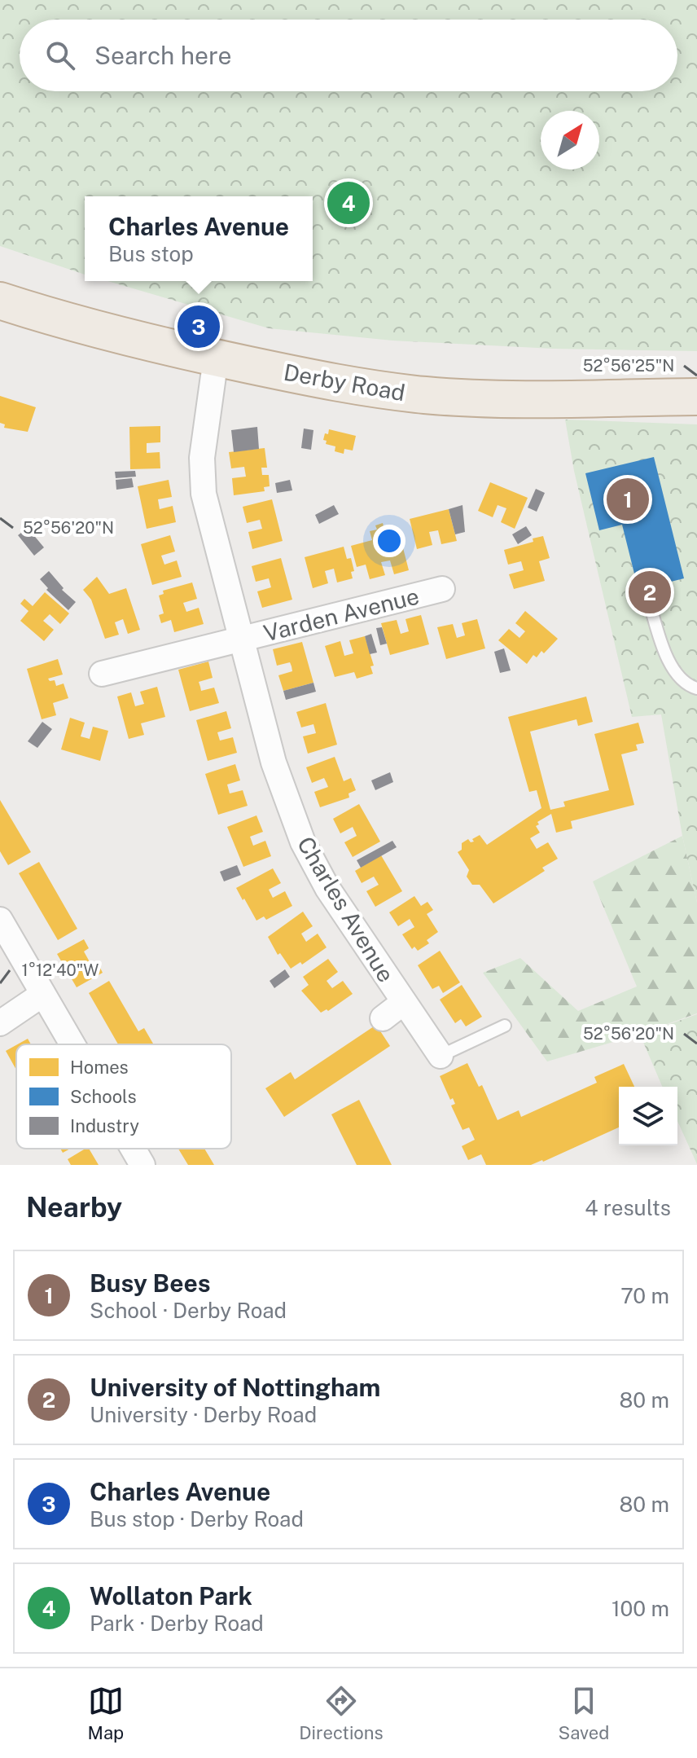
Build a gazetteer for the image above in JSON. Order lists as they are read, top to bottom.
{
  "streets": {
    "highway": ["Derby Road"],
    "street": ["Varden Avenue", "Charles Avenue"]
  },
  "crossings": [
    ["Derby Road", "Charles Avenue"],
    ["Varden Avenue", "Charles Avenue"]
  ],
  "legend": ["Homes", "Schools", "Industry"],
  "north": "top right",
  "page": {
    "search": "Search here",
    "pins": [
      "4",
      "3",
      "1",
      "2"
    ],
    "popup": ["Charles Avenue", "Bus stop"],
    "heading": ["Nearby", "4 results"],
    "list": [
      {
        "mark": "1",
        "name": "Busy Bees",
        "note": "School · Derby Road",
        "value": "70 m"
      },
      {
        "mark": "2",
        "name": "University of Nottingham",
        "note": "University · Derby Road",
        "value": "80 m"
      },
      {
        "mark": "3",
        "name": "Charles Avenue",
        "note": "Bus stop · Derby Road",
        "value": "80 m"
      },
      {
        "mark": "4",
        "name": "Wollaton Park",
        "note": "Park · Derby Road",
        "value": "100 m"
      }
    ],
    "nav": ["Map", "Directions", "Saved"]
  },
  "coordinates": ["52°56'25\"N", "52°56'20\"N", "1°12'40\"W"]
}
